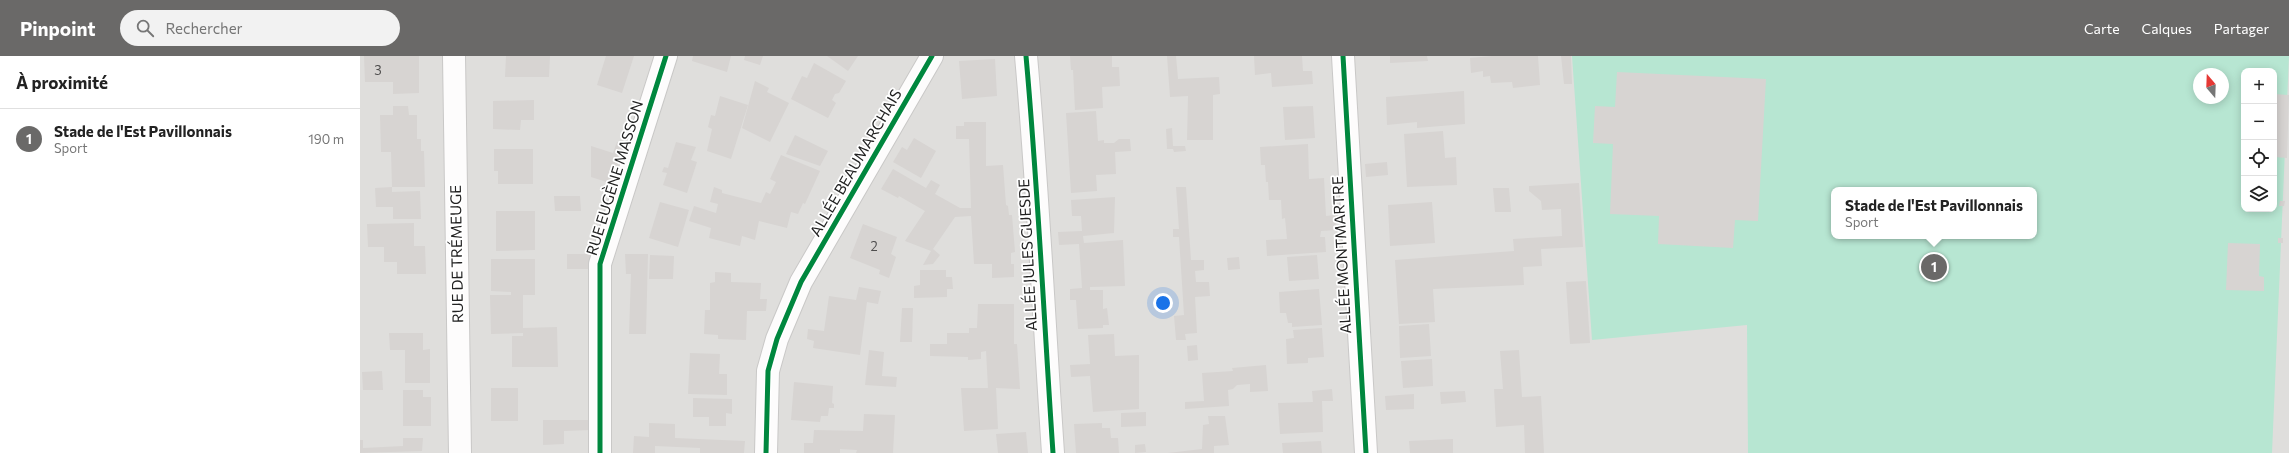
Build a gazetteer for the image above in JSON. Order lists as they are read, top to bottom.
{
  "streets": {
    "street": [
      "ALLÉE BEAUMARCHAIS",
      "RUE EUGÈNE MASSON",
      "RUE DE TRÉMEUGE",
      "ALLÉE JULES GUESDE",
      "ALLÉE MONTMARTRE"
    ]
  },
  "house_numbers": ["3", "2"],
  "north": "top",
  "page": {
    "header": "Pinpoint",
    "search": "Rechercher",
    "nav": ["Carte", "Calques", "Partager"],
    "heading": "À proximité",
    "map_buttons": ["+", "−"],
    "list": [
      {
        "mark": "1",
        "name": "Stade de l'Est Pavillonnais",
        "note": "Sport",
        "value": "190 m"
      }
    ],
    "popup": ["Stade de l'Est Pavillonnais", "Sport"],
    "pins": "1"
  }
}
